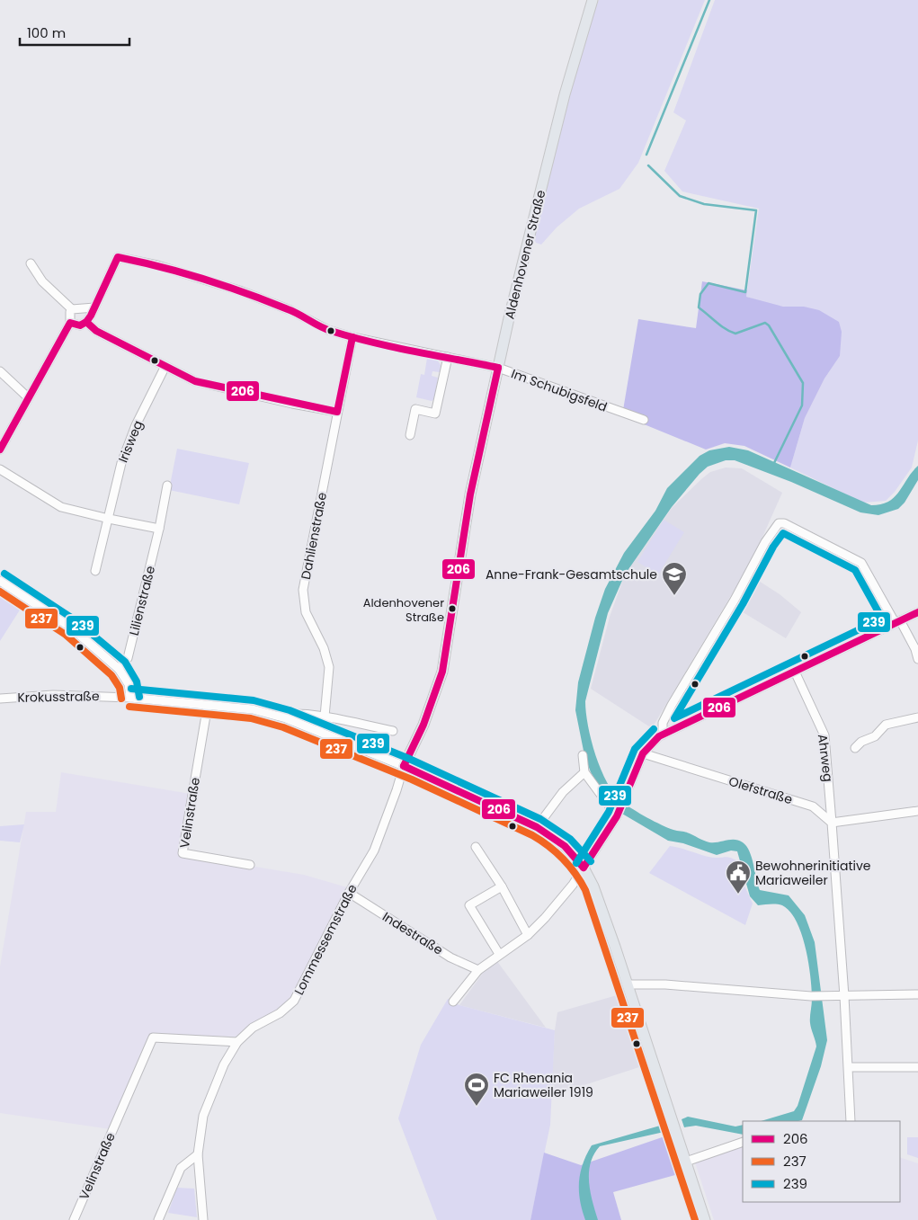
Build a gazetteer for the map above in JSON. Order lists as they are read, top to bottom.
{
  "streets": {
    "main road": ["Aldenhovener Straße"],
    "street": [
      "Im Schubigsfeld",
      "Irisweg",
      "Dahlienstraße",
      "Lilienstraße",
      "Krokusstraße",
      "Ahrweg",
      "Olefstraße",
      "Velinstraße",
      "Indestraße",
      "Lommessemstraße"
    ]
  },
  "crossings": [
    ["Aldenhovener Straße", "Im Schubigsfeld"],
    ["Aldenhovener Straße", "Krokusstraße"],
    ["Aldenhovener Straße", "Lommessemstraße"],
    ["Im Schubigsfeld", "Dahlienstraße"],
    ["Dahlienstraße", "Krokusstraße"],
    ["Krokusstraße", "Velinstraße"],
    ["Krokusstraße", "Lommessemstraße"],
    ["Ahrweg", "Olefstraße"],
    ["Velinstraße", "Lommessemstraße"],
    ["Indestraße", "Lommessemstraße"]
  ],
  "places": {
    "school or university": ["Anne-Frank-Gesamtschule"],
    "other": ["Aldenhovener Straße"],
    "public building": ["Bewohnerinitiative Mariaweiler"],
    "sports": ["FC Rhenania Mariaweiler 1919"]
  },
  "lines": ["transit line 206", "transit line 239", "transit line 237"],
  "legend": ["206", "237", "239"],
  "scale_bar": "100 m"
}
